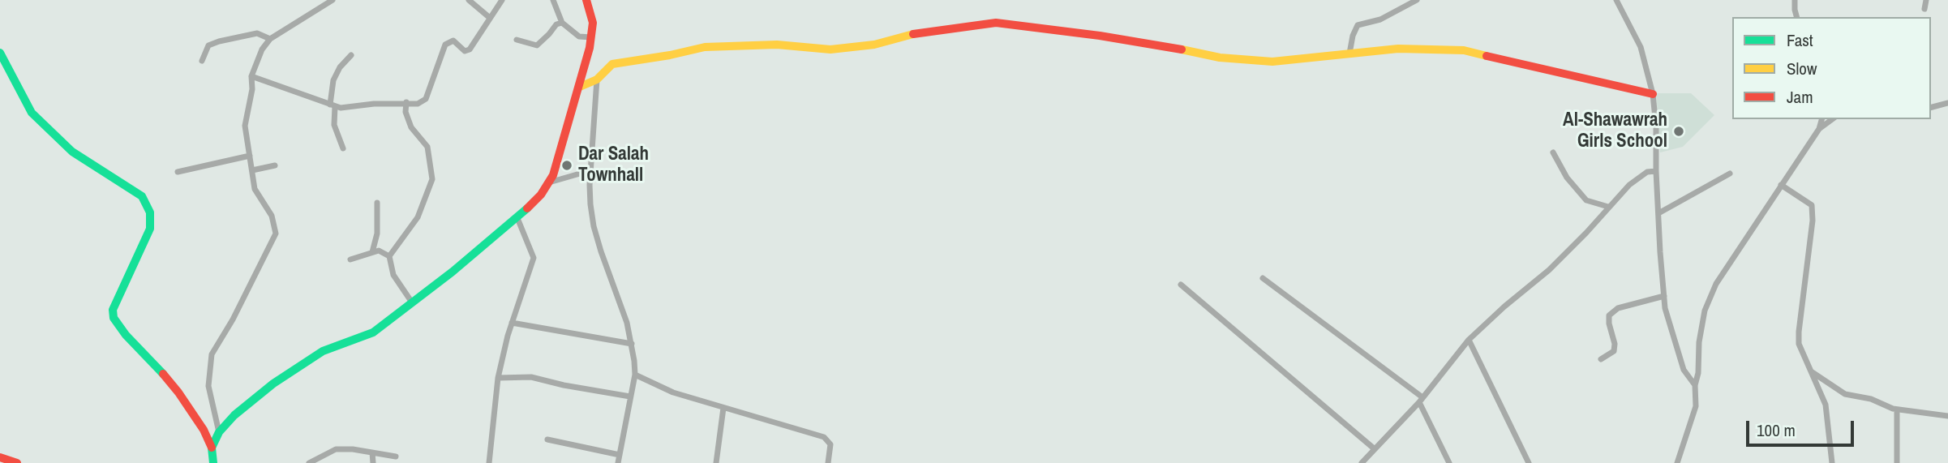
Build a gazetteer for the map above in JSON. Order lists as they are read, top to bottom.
{
  "places": ["Al-Shawawrah Girls School", "Dar Salah Townhall"],
  "legend": ["Fast", "Slow", "Jam"],
  "scale_bar": "100 m"
}
